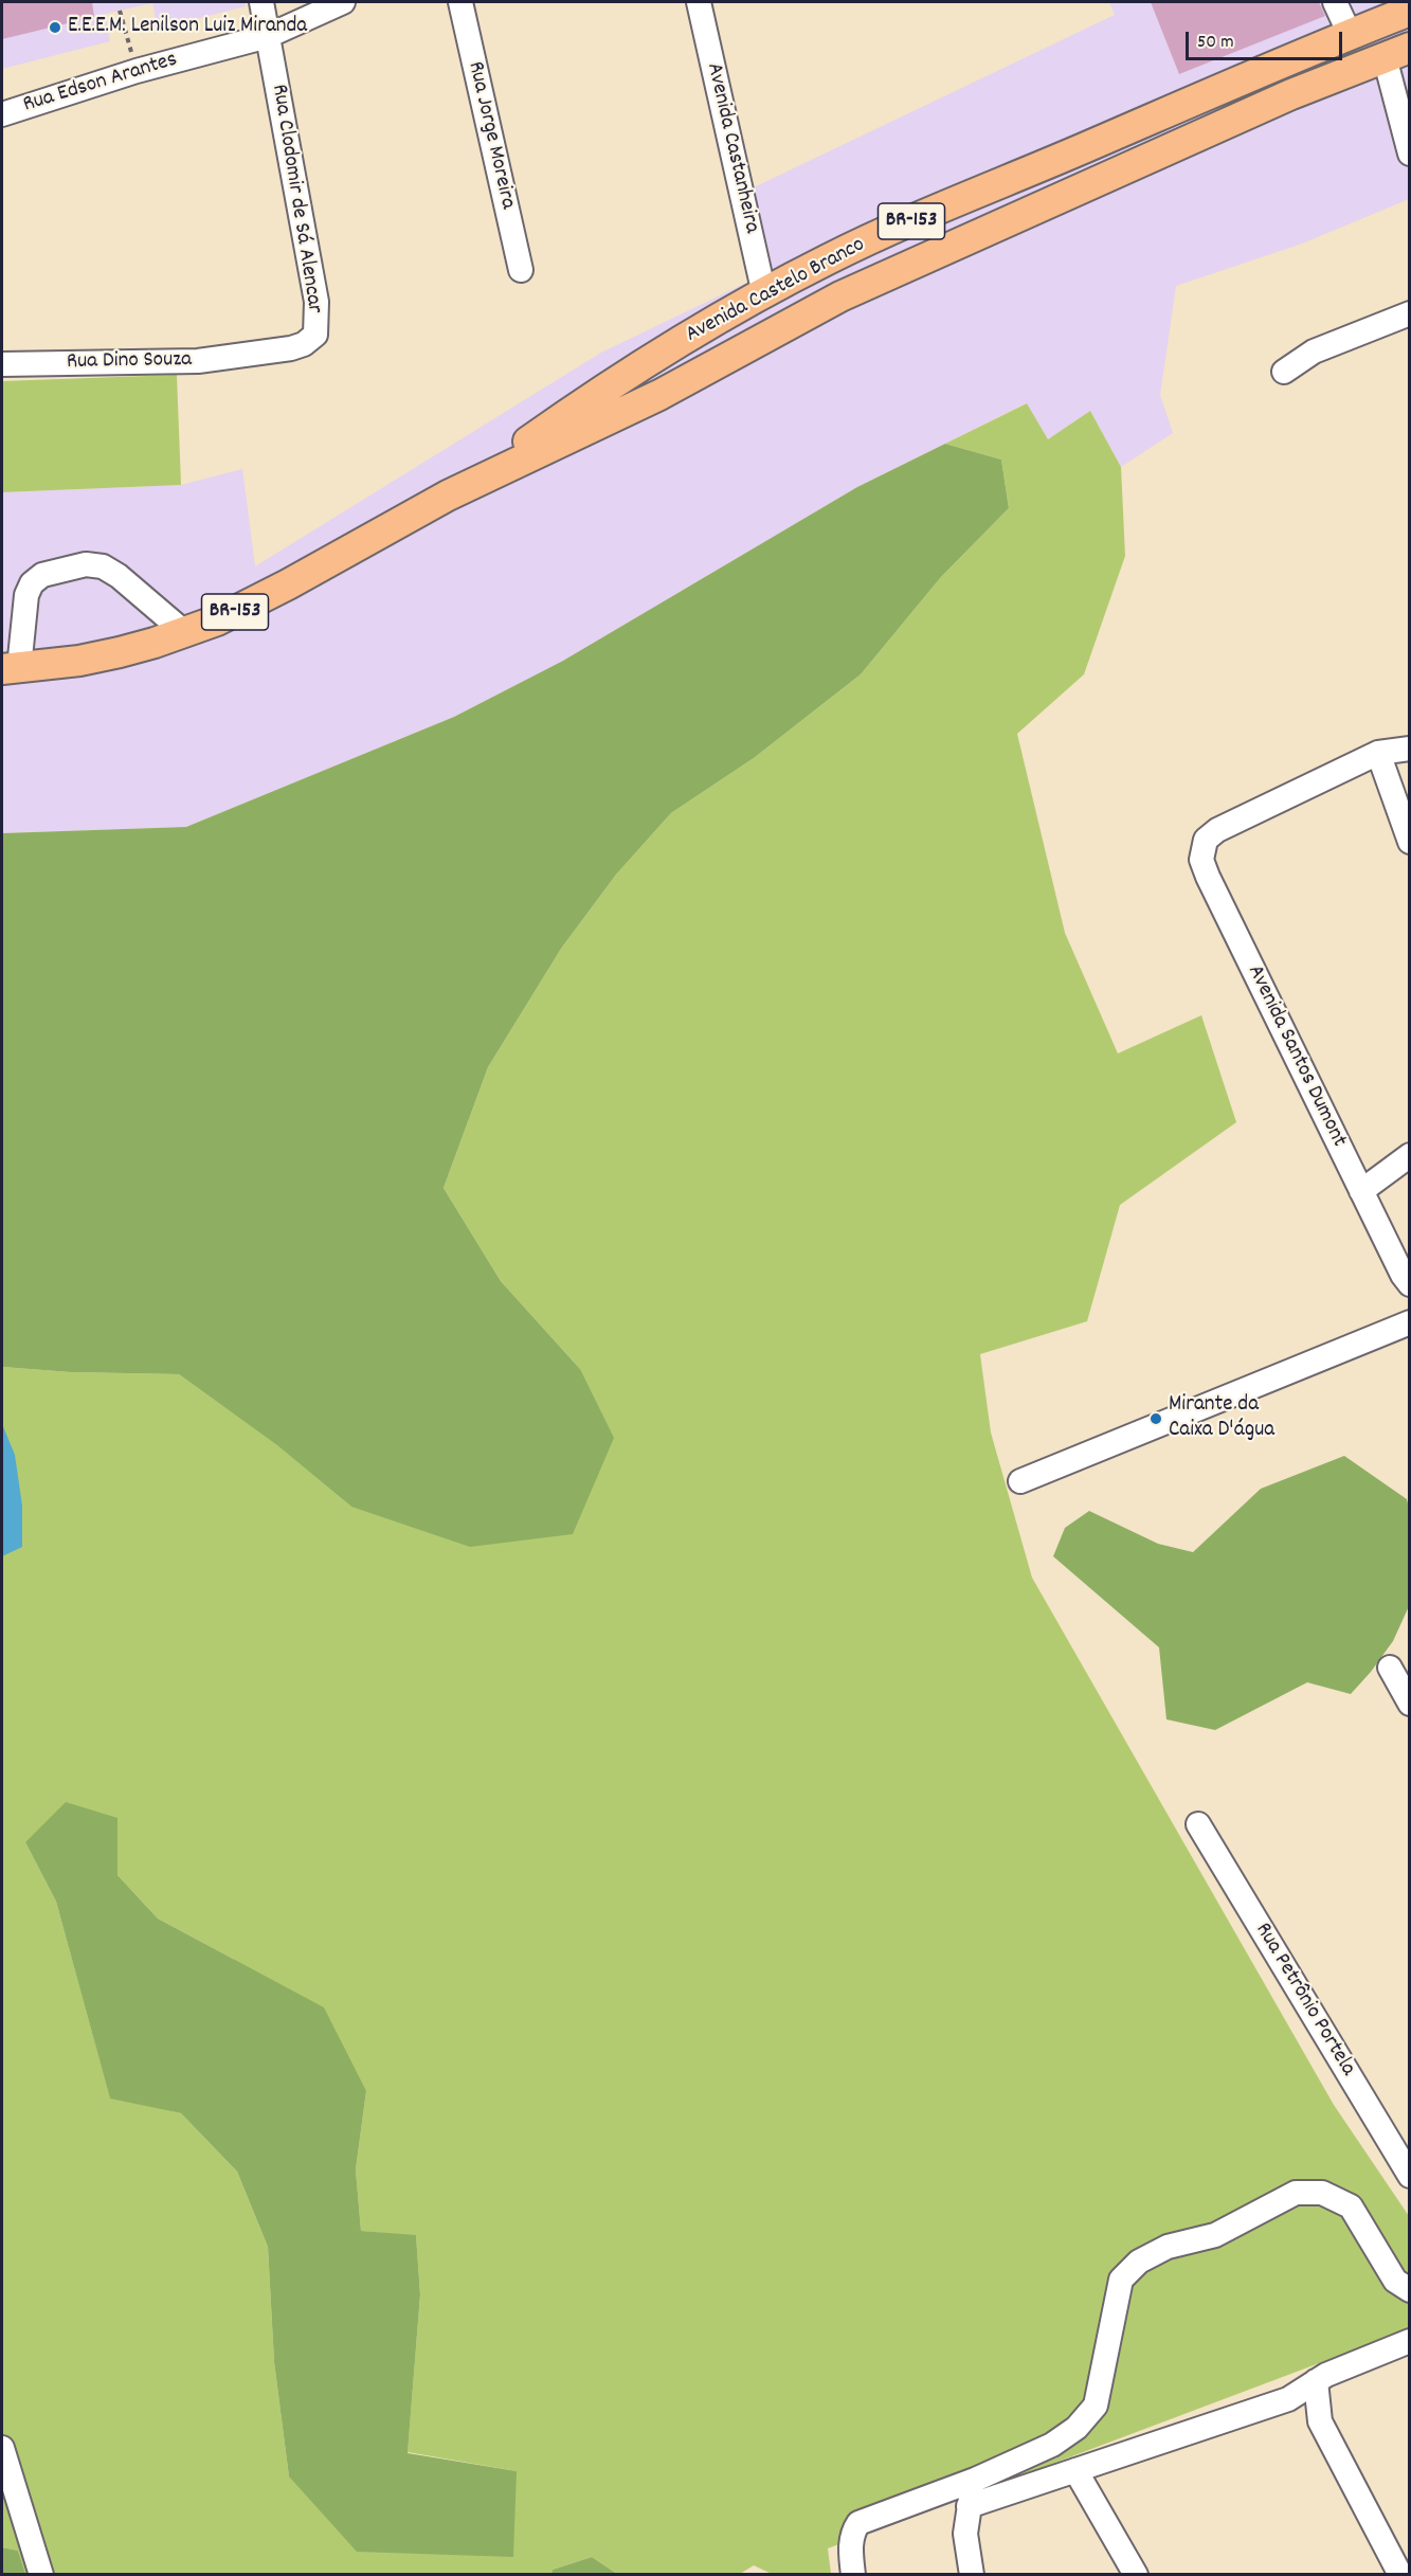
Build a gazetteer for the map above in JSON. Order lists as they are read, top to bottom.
{
  "streets": {
    "main road": ["BR-153", "Avenida Castelo Branco"],
    "street": [
      "Rua Edson Arantes",
      "Rua Jorge Moreira",
      "Avenida Castanheira",
      "Rua Clodomir de Sá Alencar",
      "Rua Dino Souza",
      "Avenida Santos Dumont",
      "Rua Petrônio Portela"
    ]
  },
  "crossings": [
    ["Rua Edson Arantes", "Rua Clodomir de Sá Alencar"],
    ["Avenida Castanheira", "Avenida Castelo Branco"],
    ["Rua Clodomir de Sá Alencar", "Rua Dino Souza"]
  ],
  "places": ["E.E.E.M. Lenilson Luiz Miranda", "Mirante da Caixa D'água"],
  "scale_bar": "50 m"
}
